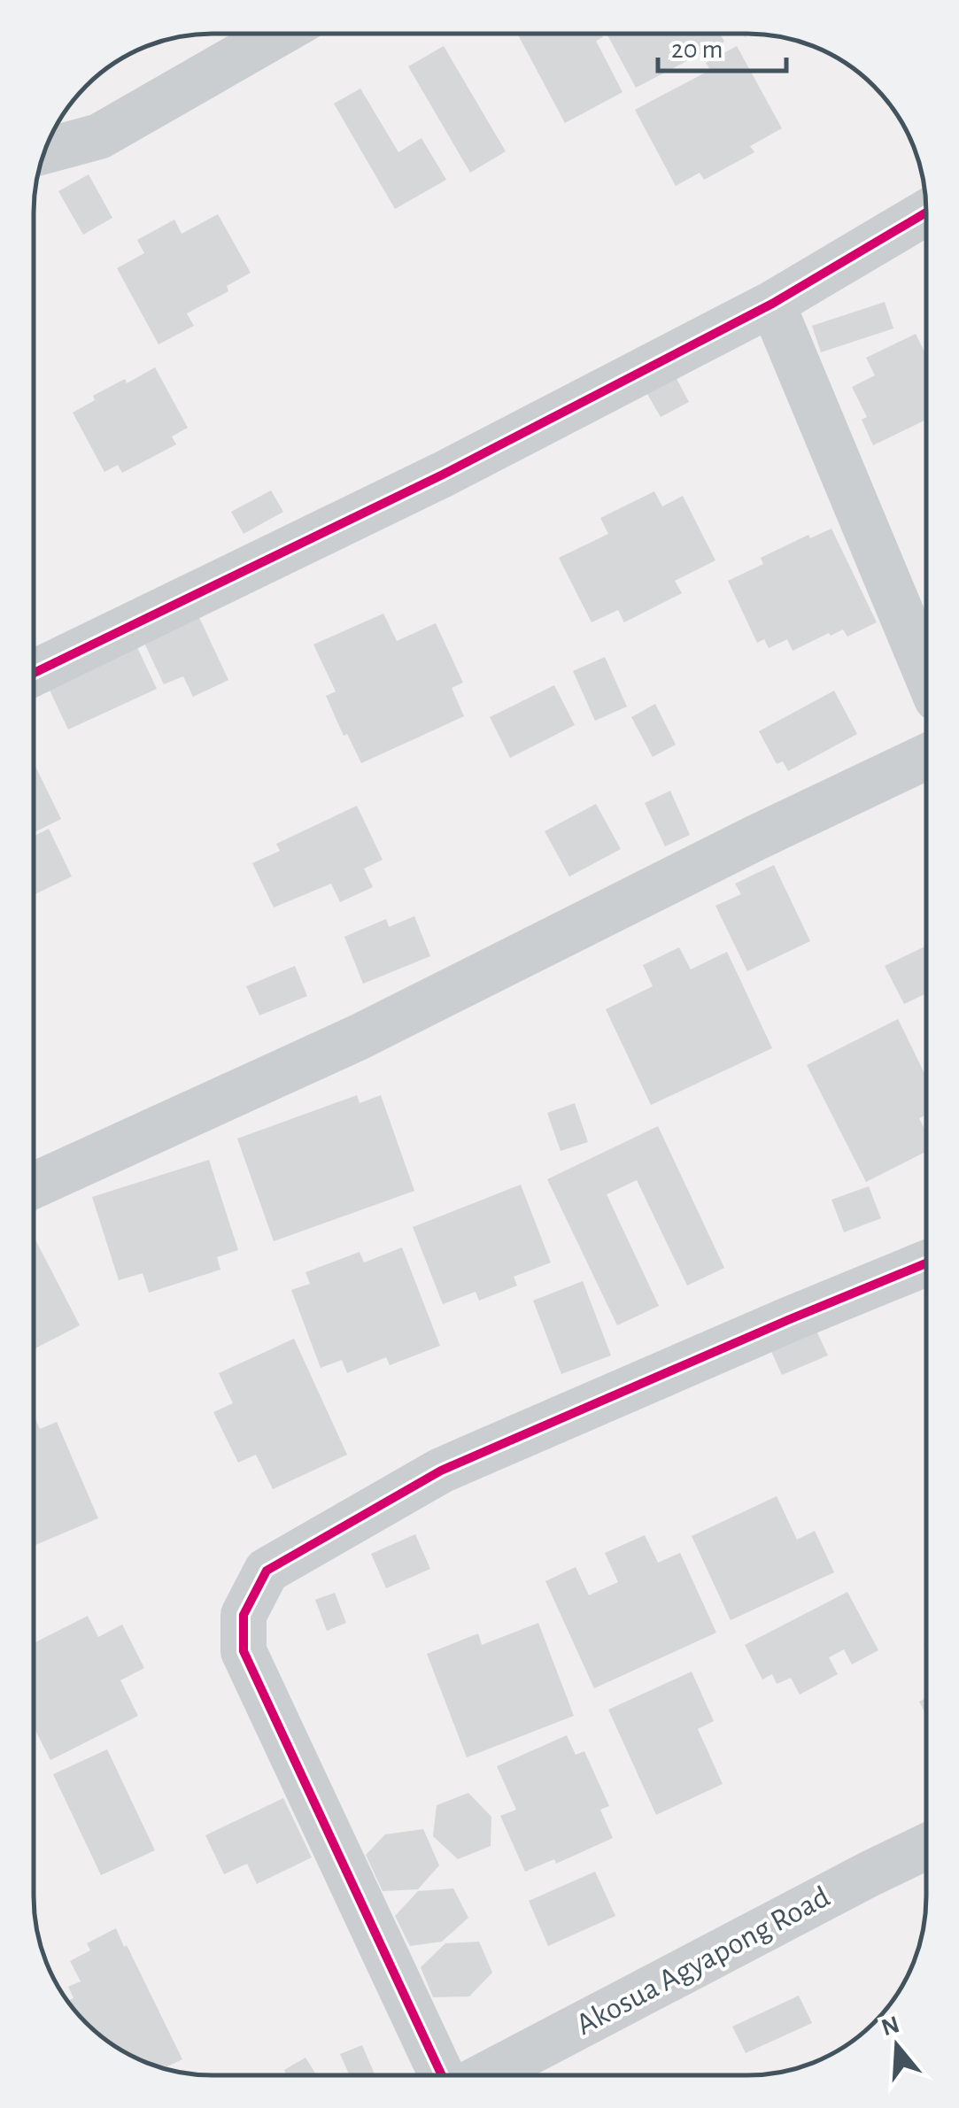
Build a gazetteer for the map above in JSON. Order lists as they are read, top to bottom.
{
  "streets": {
    "street": ["Akosua Agyapong Road"]
  },
  "scale_bar": "20 m",
  "north": "top"
}
